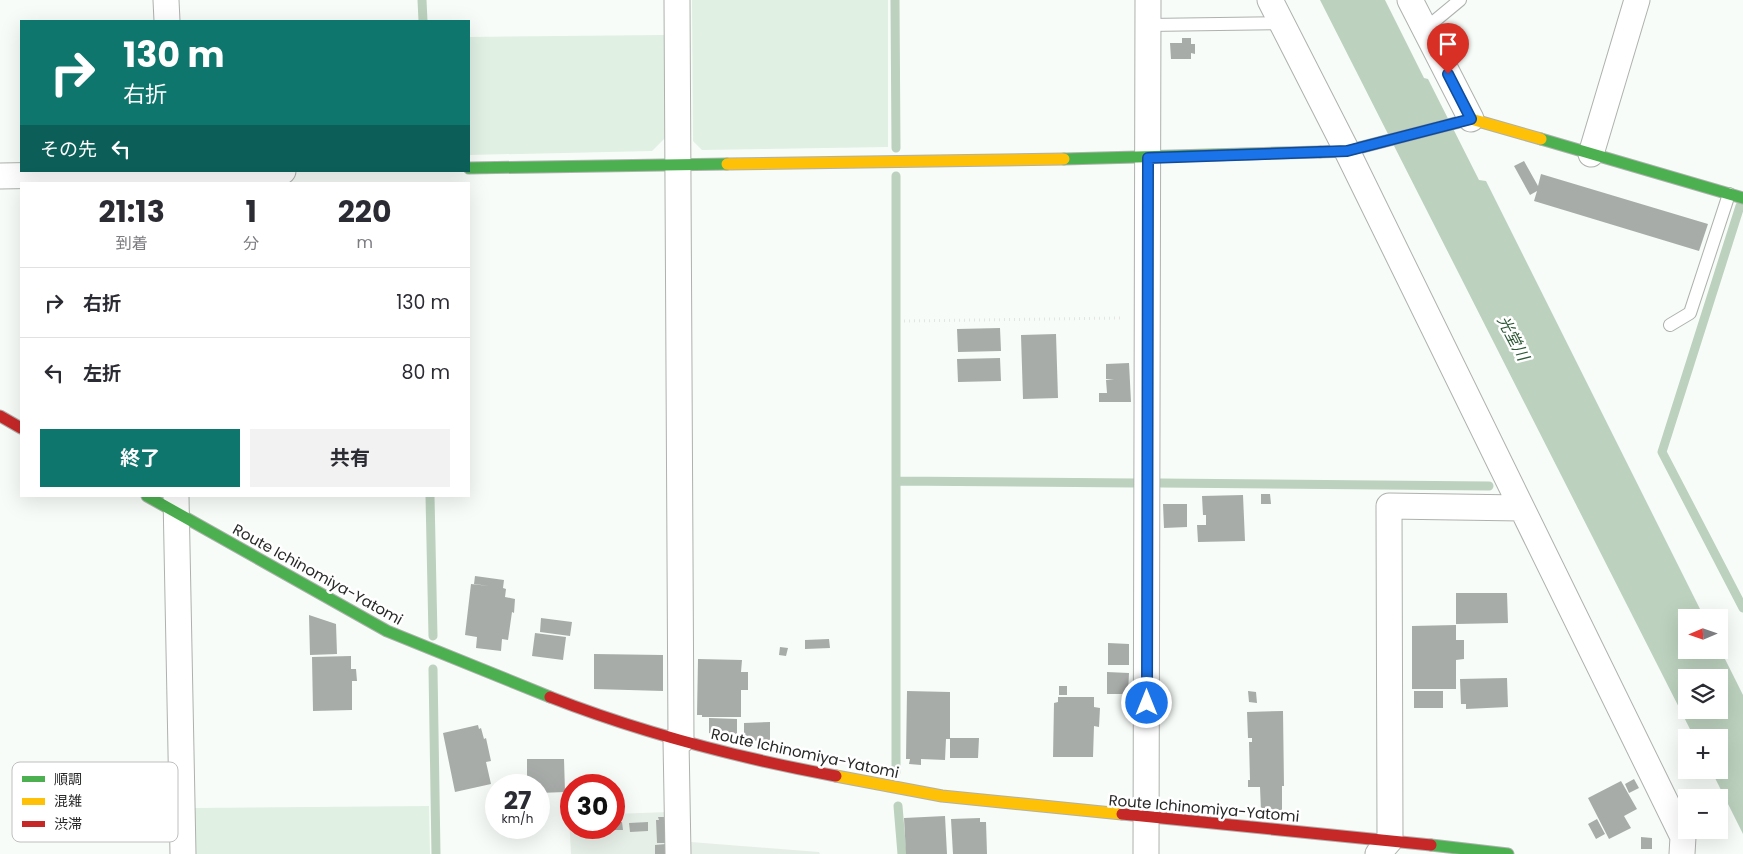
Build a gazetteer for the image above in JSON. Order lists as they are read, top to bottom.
{
  "streets": {
    "main road": ["Route Ichinomiya-Yatomi"]
  },
  "water": ["光堂川"],
  "legend": ["順調", "混雑", "渋滞"],
  "north": "left",
  "page": {
    "turn": ["130 m", "右折"],
    "then": "その先",
    "eta": [
      "21:13",
      "到着",
      "1",
      "分",
      "220",
      "m"
    ],
    "list": [
      {
        "name": "右折",
        "value": "130 m"
      },
      {
        "name": "左折",
        "value": "80 m"
      }
    ],
    "buttons": ["終了", "共有"],
    "map_buttons": ["+", "−"],
    "speed": "27 km/h",
    "limit": "30"
  }
}
